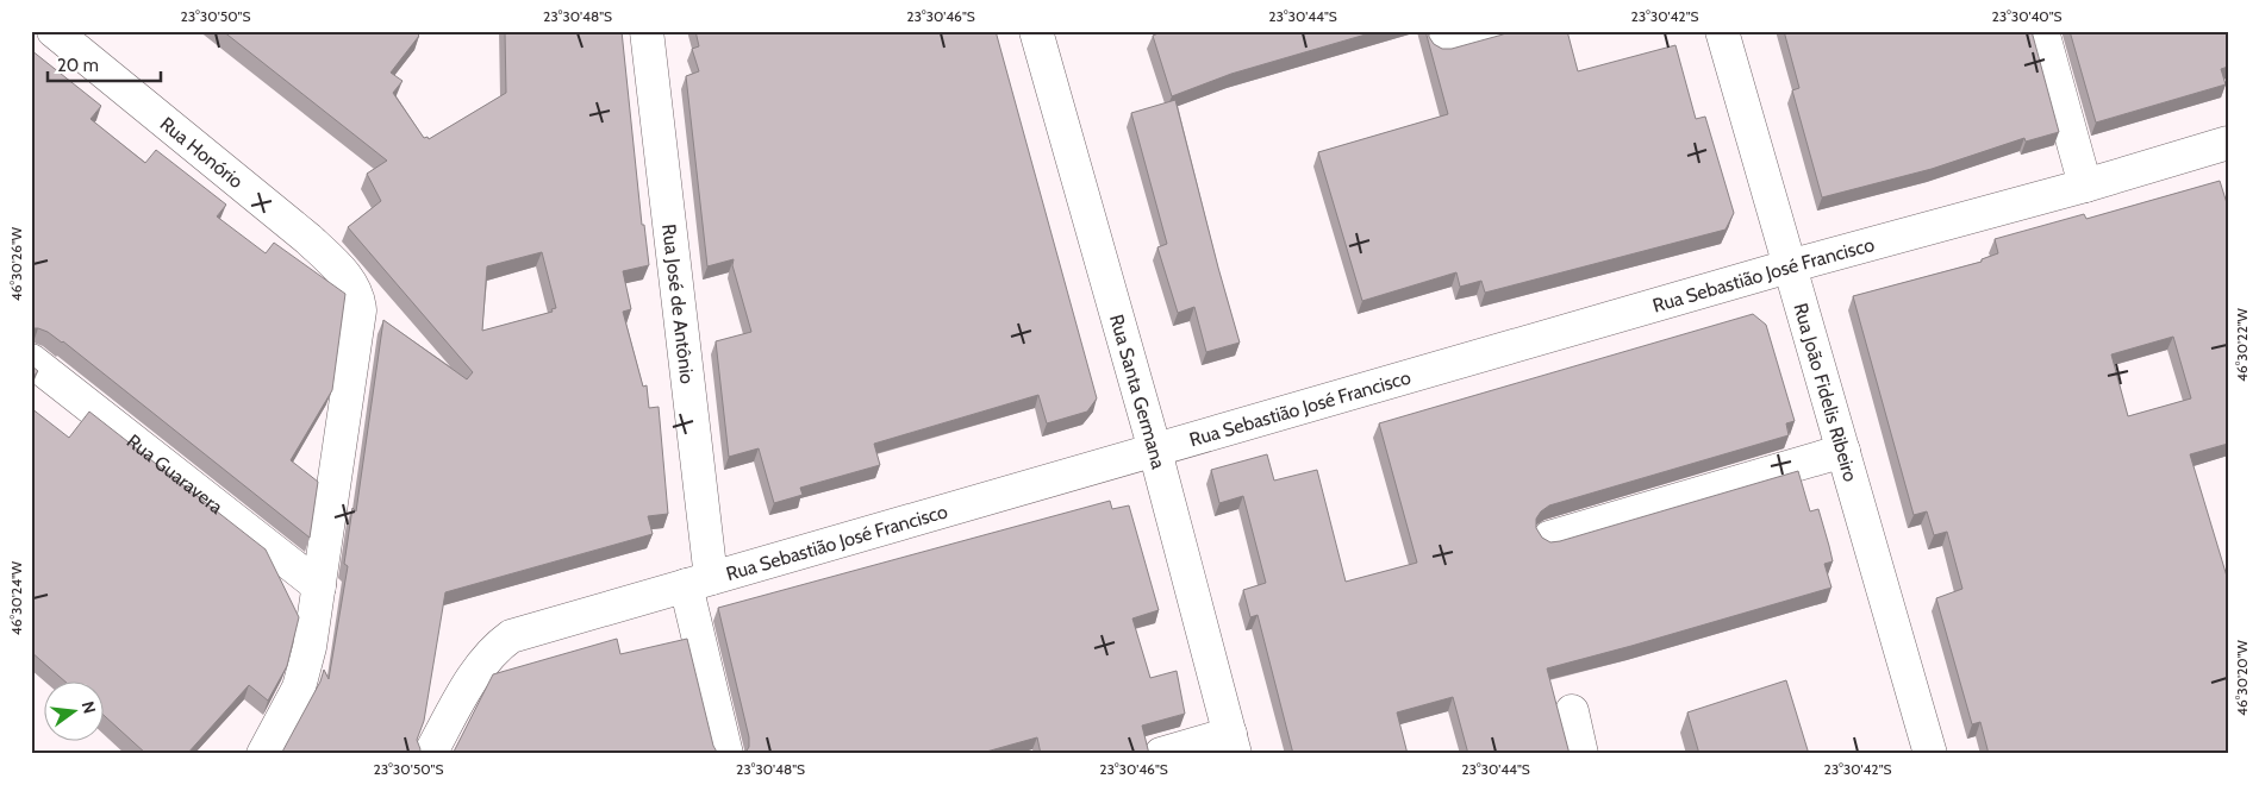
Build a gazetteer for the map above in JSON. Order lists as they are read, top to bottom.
{
  "streets": {
    "street": [
      "Rua Honório",
      "Rua Sebastião José Francisco",
      "Rua José de Antônio",
      "Rua Santa Germana",
      "Rua João Fidelis Ribeiro",
      "Rua Guaravera"
    ]
  },
  "crossings": [
    ["Rua Honório", "Rua Guaravera"],
    ["Rua Sebastião José Francisco", "Rua José de Antônio"],
    ["Rua Sebastião José Francisco", "Rua Santa Germana"],
    ["Rua Sebastião José Francisco", "Rua João Fidelis Ribeiro"]
  ],
  "scale_bar": "20 m",
  "north": "right",
  "coordinates": [
    "23°30'50\"S",
    "23°30'48\"S",
    "23°30'46\"S",
    "23°30'44\"S",
    "23°30'42\"S",
    "23°30'40\"S",
    "46°30'26\"W",
    "46°30'22\"W",
    "46°30'24\"W",
    "46°30'20\"W"
  ]
}
